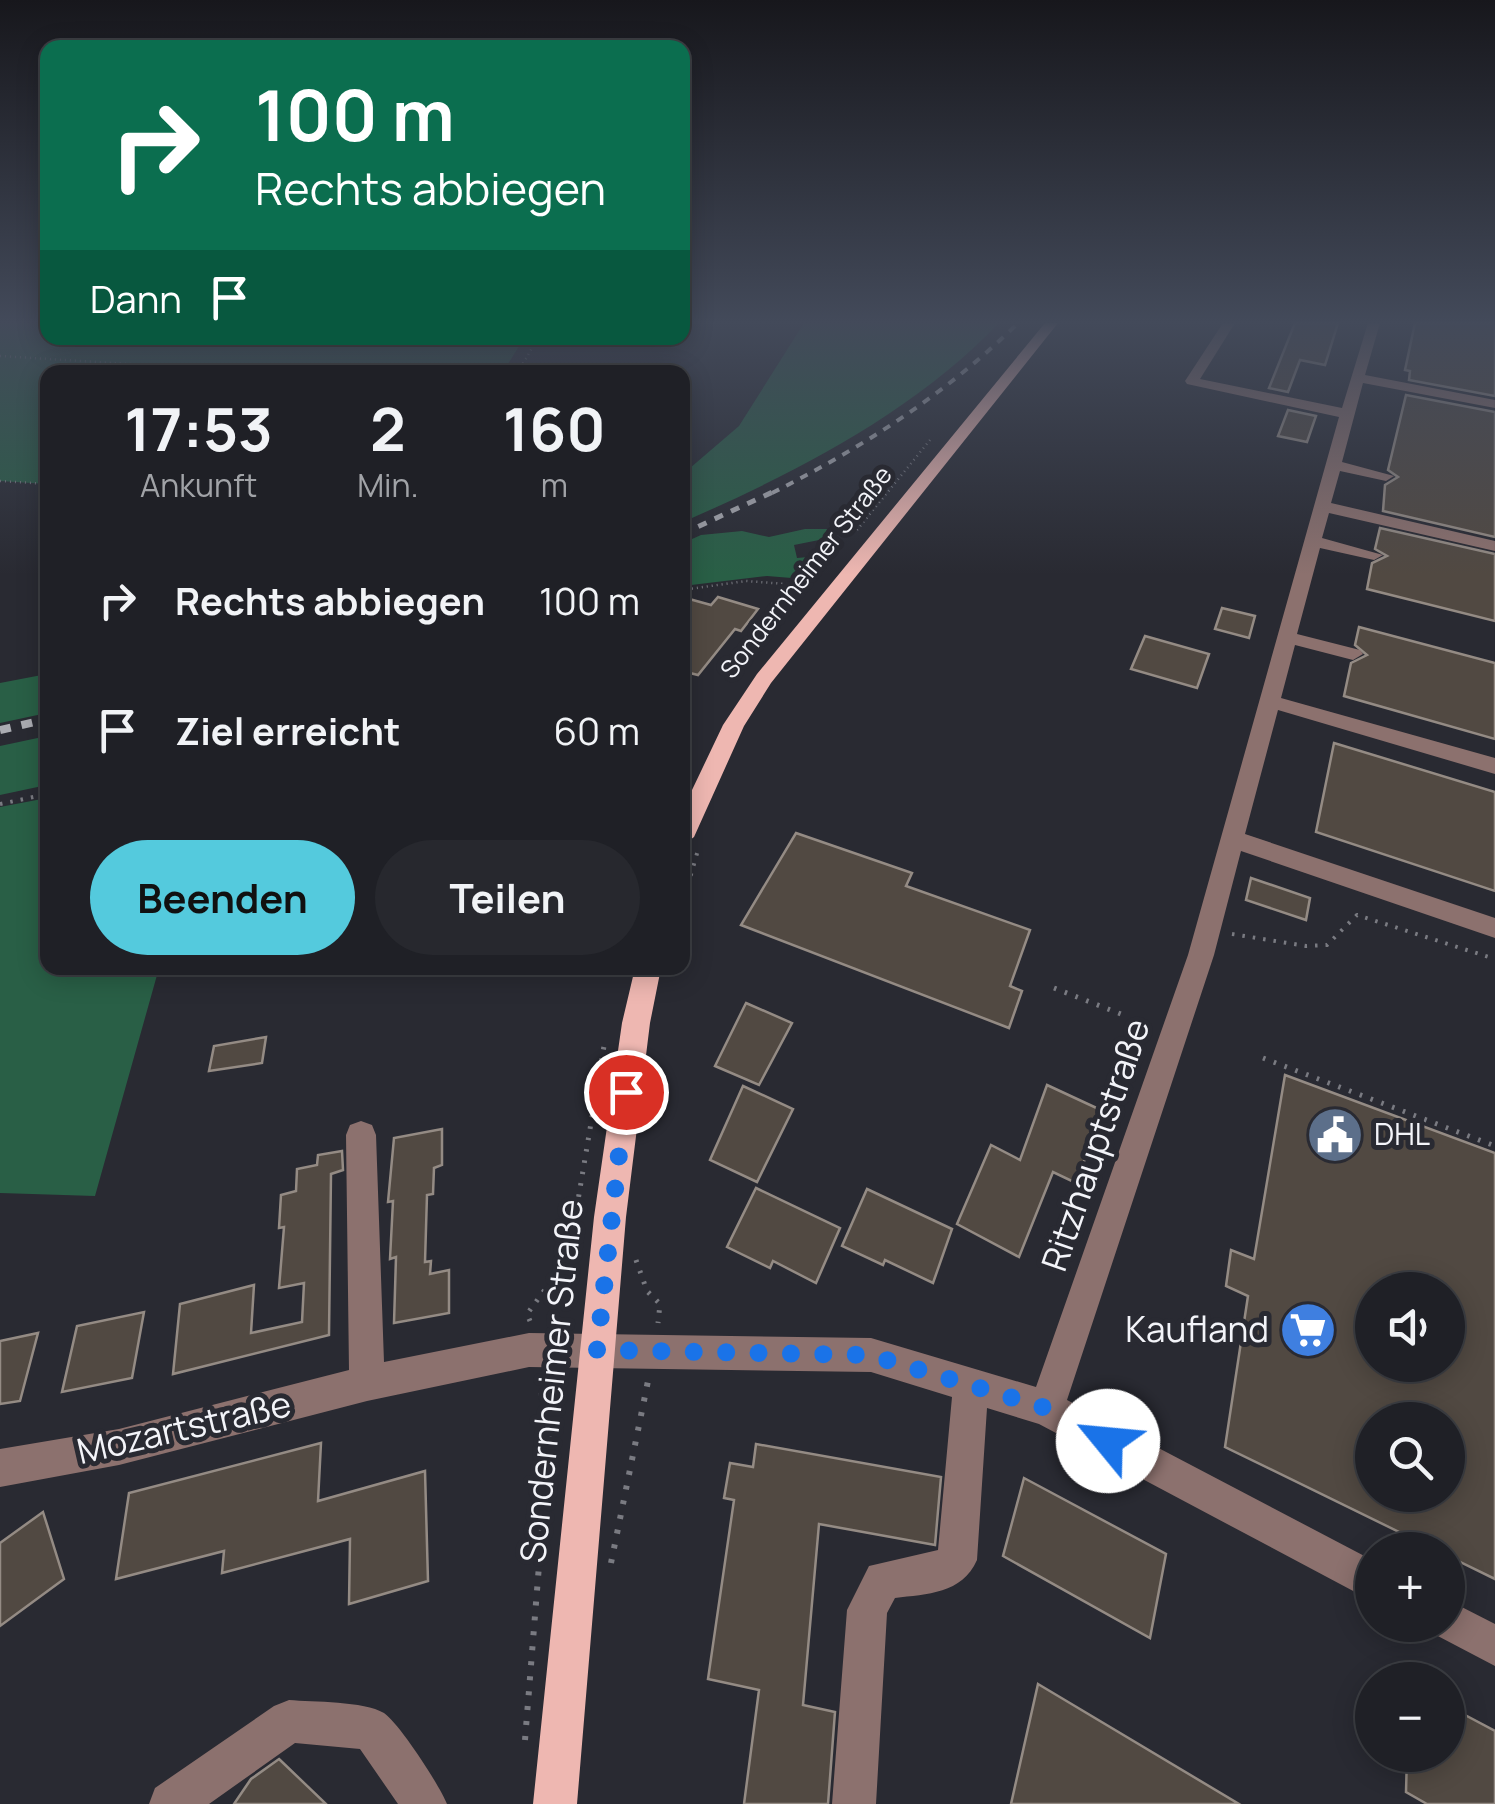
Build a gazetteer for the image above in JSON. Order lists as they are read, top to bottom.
{
  "streets": {
    "main road": ["Sondernheimer Straße"],
    "street": ["Ritzhauptstraße", "Mozartstraße"]
  },
  "crossings": [
    ["Sondernheimer Straße", "Mozartstraße"],
    ["Ritzhauptstraße", "Mozartstraße"]
  ],
  "places": {
    "public building": ["DHL"],
    "supermarket": ["Kaufland"]
  },
  "page": {
    "turn": ["100 m", "Rechts abbiegen"],
    "then": "Dann",
    "eta": [
      "17:53",
      "Ankunft",
      "2",
      "Min.",
      "160",
      "m"
    ],
    "list": [
      {
        "name": "Rechts abbiegen",
        "value": "100 m"
      },
      {
        "name": "Ziel erreicht",
        "value": "60 m"
      }
    ],
    "buttons": ["Beenden", "Teilen"],
    "map_buttons": ["+", "−"]
  }
}
